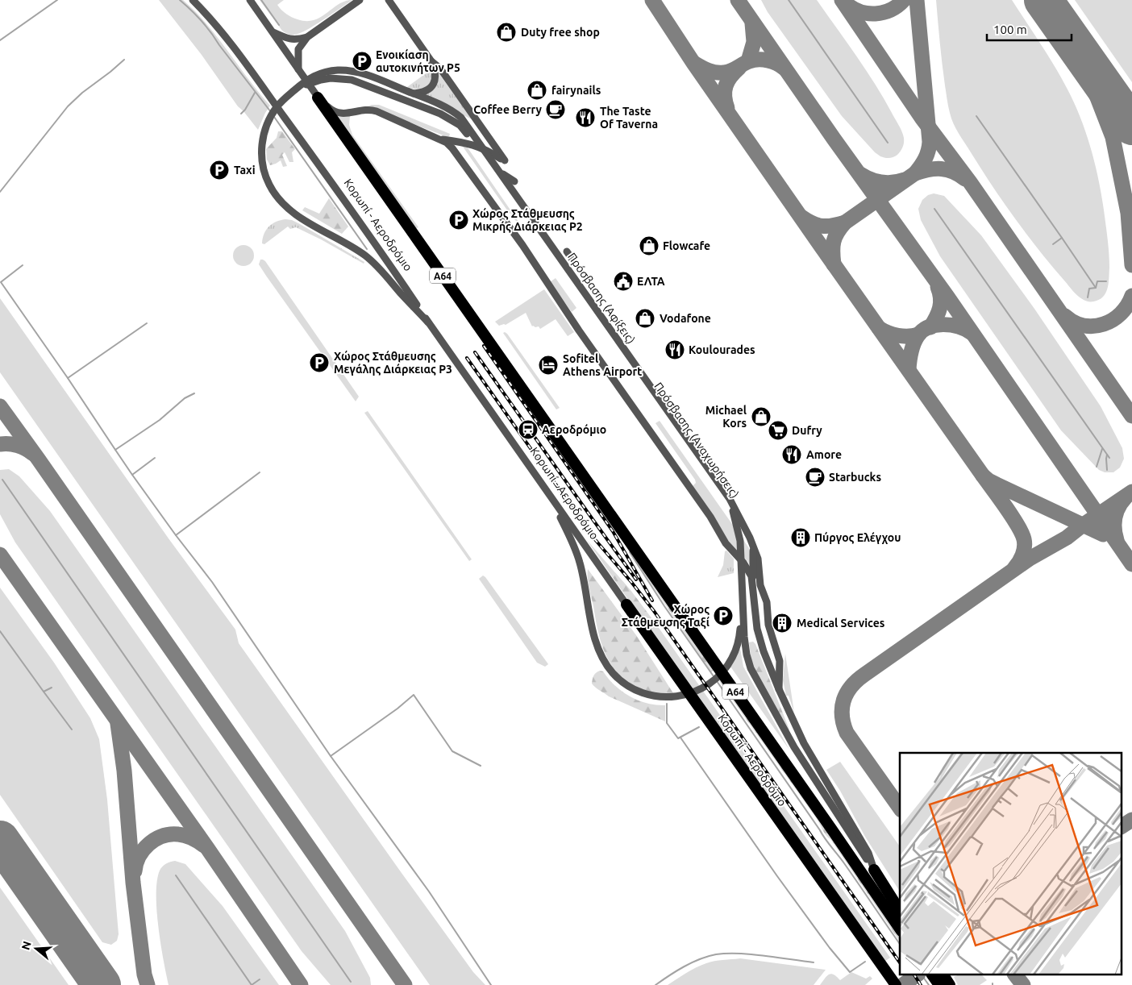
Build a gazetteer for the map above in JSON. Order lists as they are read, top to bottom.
{
  "streets": {
    "highway": ["Κορωπί - Αεροδρόμιο", "Α64"],
    "street": ["Πρόσβασης (Αφίξεις)", "Πρόσβασης (Αναχωρήσεις)"]
  },
  "crossings": [
    ["Πρόσβασης (Αφίξεις)", "Πρόσβασης (Αναχωρήσεις)"]
  ],
  "places": {
    "shop": [
      "Duty free shop",
      "fairynails",
      "Flowcafe",
      "Vodafone",
      "Michael Kors"
    ],
    "parking": [
      "Ενοικίαση αυτοκινήτων P5",
      "Taxi",
      "Χώρος Στάθμευσης Μικρής Διάρκειας P2",
      "Χώρος Στάθμευσης Μεγάλης Διάρκειας P3",
      "Χώρος Στάθμευσης Ταξί"
    ],
    "cafe": ["Coffee Berry", "Starbucks"],
    "restaurant": ["The Taste Of Taverna", "Koulourades", "Amore"],
    "public building": ["ΕΛΤΑ"],
    "hotel": ["Sofitel Athens Airport"],
    "station": ["Αεροδρόμιο"],
    "supermarket": ["Dufry"],
    "building": ["Πύργος Ελέγχου", "Medical Services"]
  },
  "scale_bar": "100 m",
  "north": "left"
}
